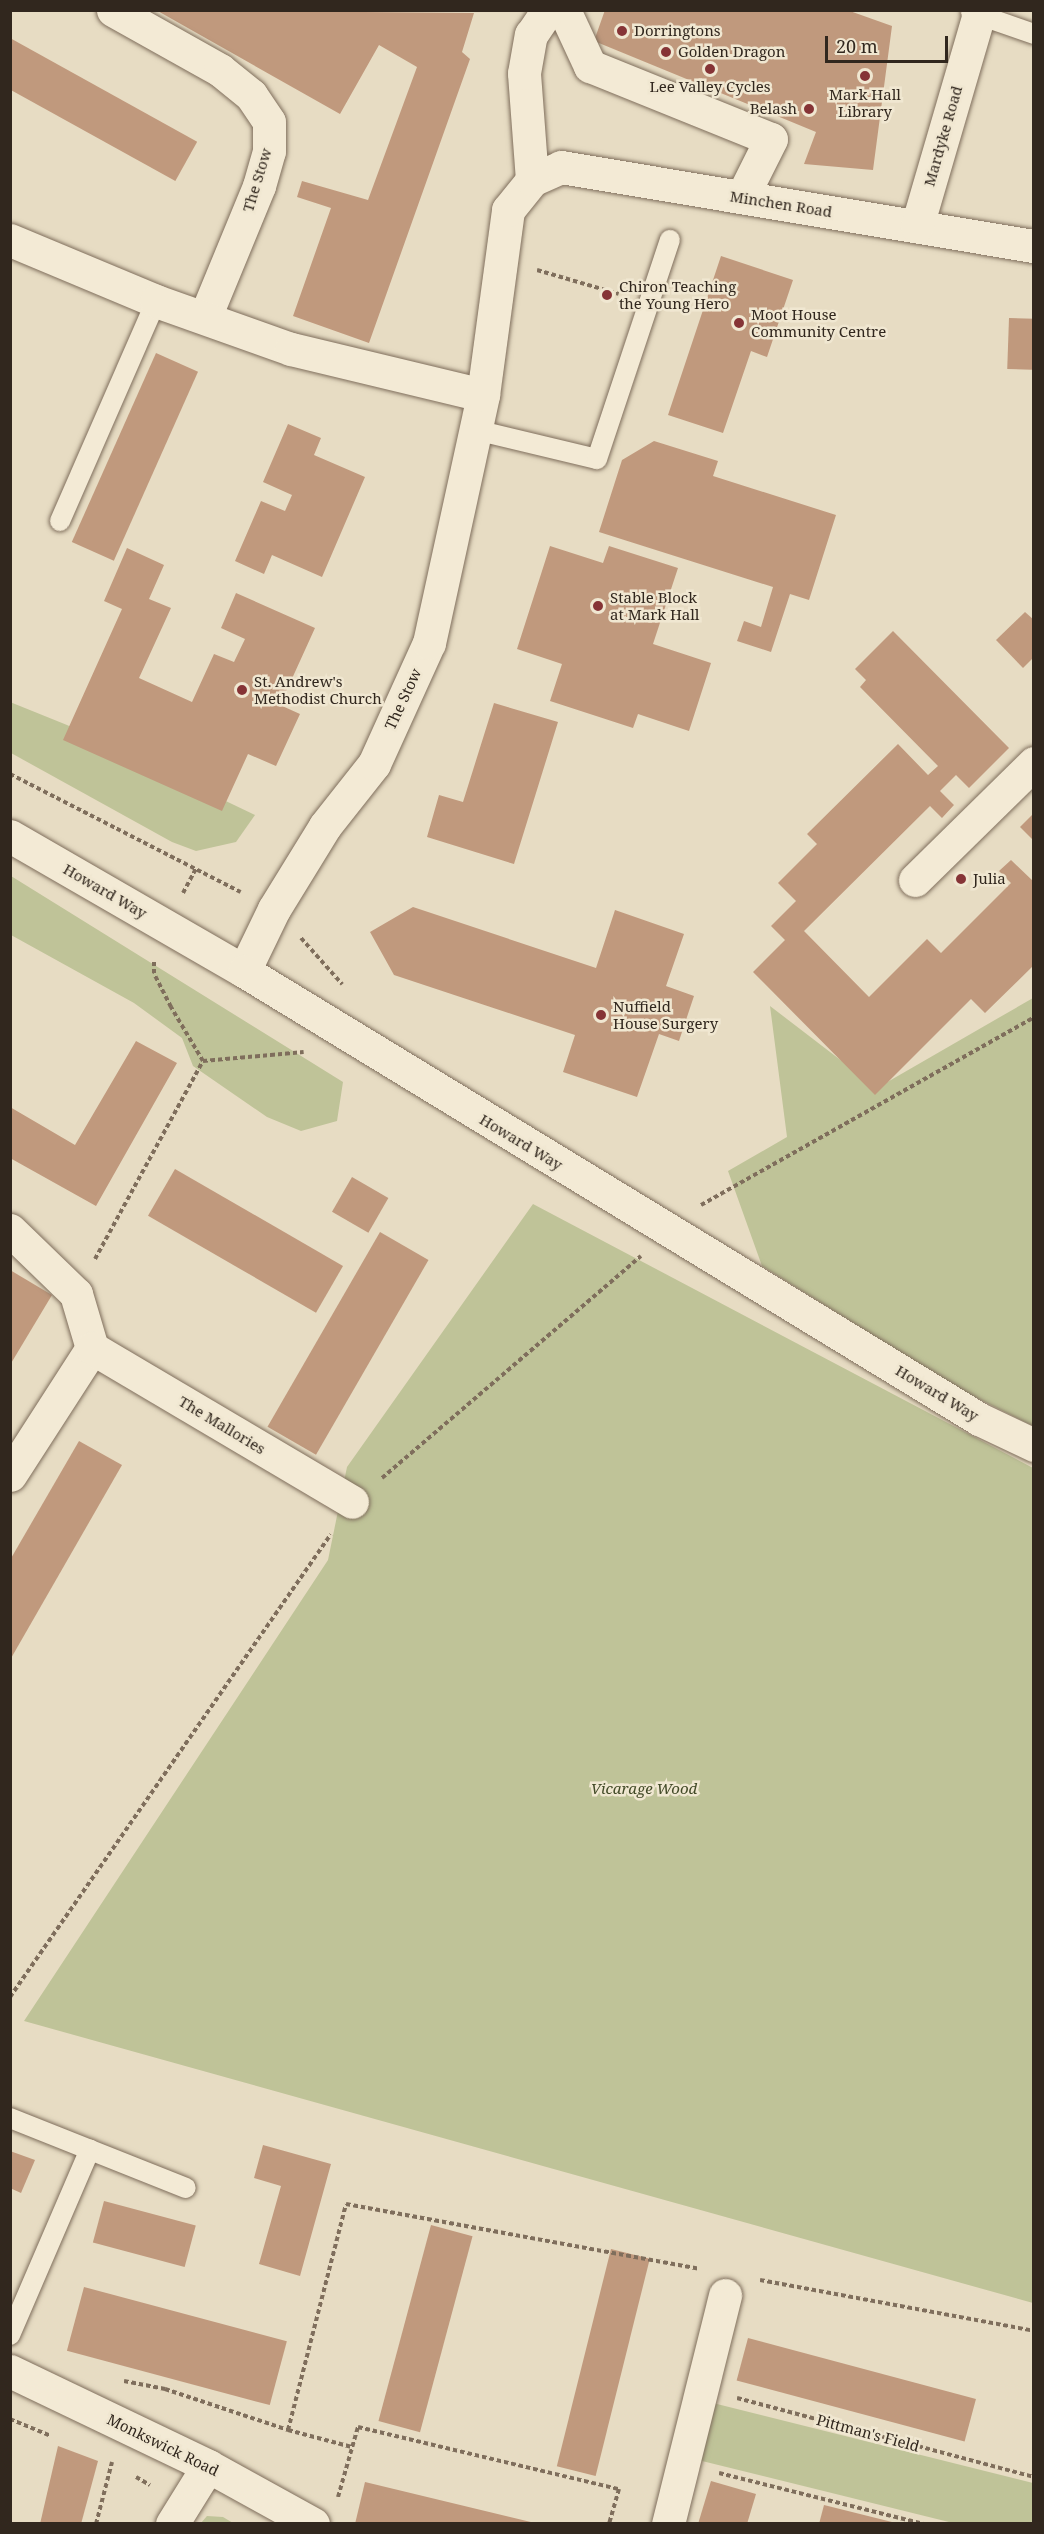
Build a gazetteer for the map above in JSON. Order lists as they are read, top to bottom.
{
  "streets": {
    "street": [
      "Mardyke Road",
      "The Stow",
      "Minchen Road",
      "Howard Way",
      "The Mallories",
      "Monkswick Road"
    ],
    "path": ["Pittman's Field"]
  },
  "crossings": [
    ["Mardyke Road", "Minchen Road"],
    ["The Stow", "Minchen Road"],
    ["The Stow", "Howard Way"]
  ],
  "parks": ["Vicarage Wood"],
  "places": [
    "Dorringtons",
    "Golden Dragon",
    "Lee Valley Cycles",
    "Mark Hall Library",
    "Belash",
    "Chiron Teaching the Young Hero",
    "Moot House Community Centre",
    "Stable Block at Mark Hall",
    "St. Andrew's Methodist Church",
    "Julia",
    "Nuffield House Surgery"
  ],
  "scale_bar": "20 m"
}
